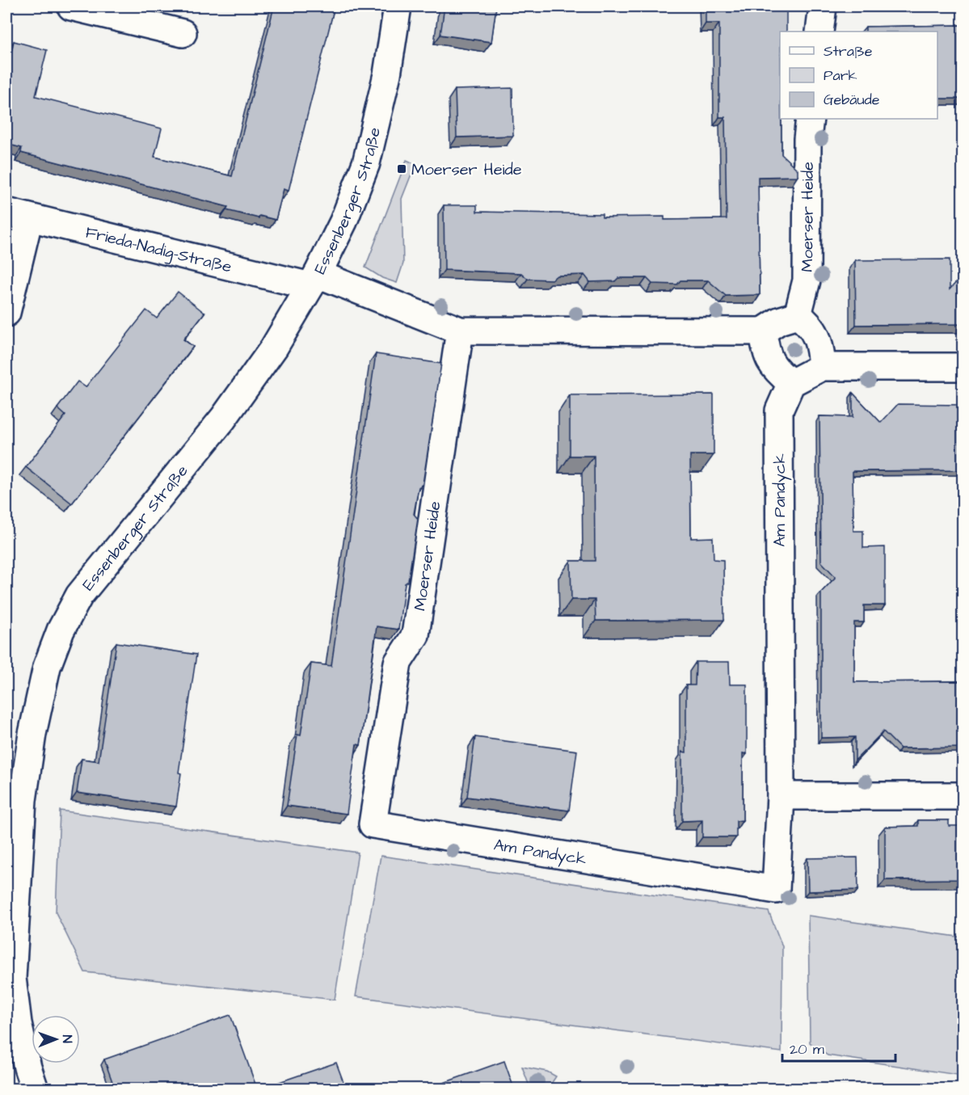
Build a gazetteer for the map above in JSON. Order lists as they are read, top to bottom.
{
  "streets": {
    "street": [
      "Essenberger Straße",
      "Moerser Heide",
      "Frieda-Nadig-Straße",
      "Am Pandyck"
    ]
  },
  "crossings": [
    ["Essenberger Straße", "Frieda-Nadig-Straße"],
    ["Moerser Heide", "Am Pandyck"]
  ],
  "places": {
    "transit": ["Moerser Heide"]
  },
  "legend": ["Straße", "Park", "Gebäude"],
  "scale_bar": "20 m",
  "north": "right"
}
